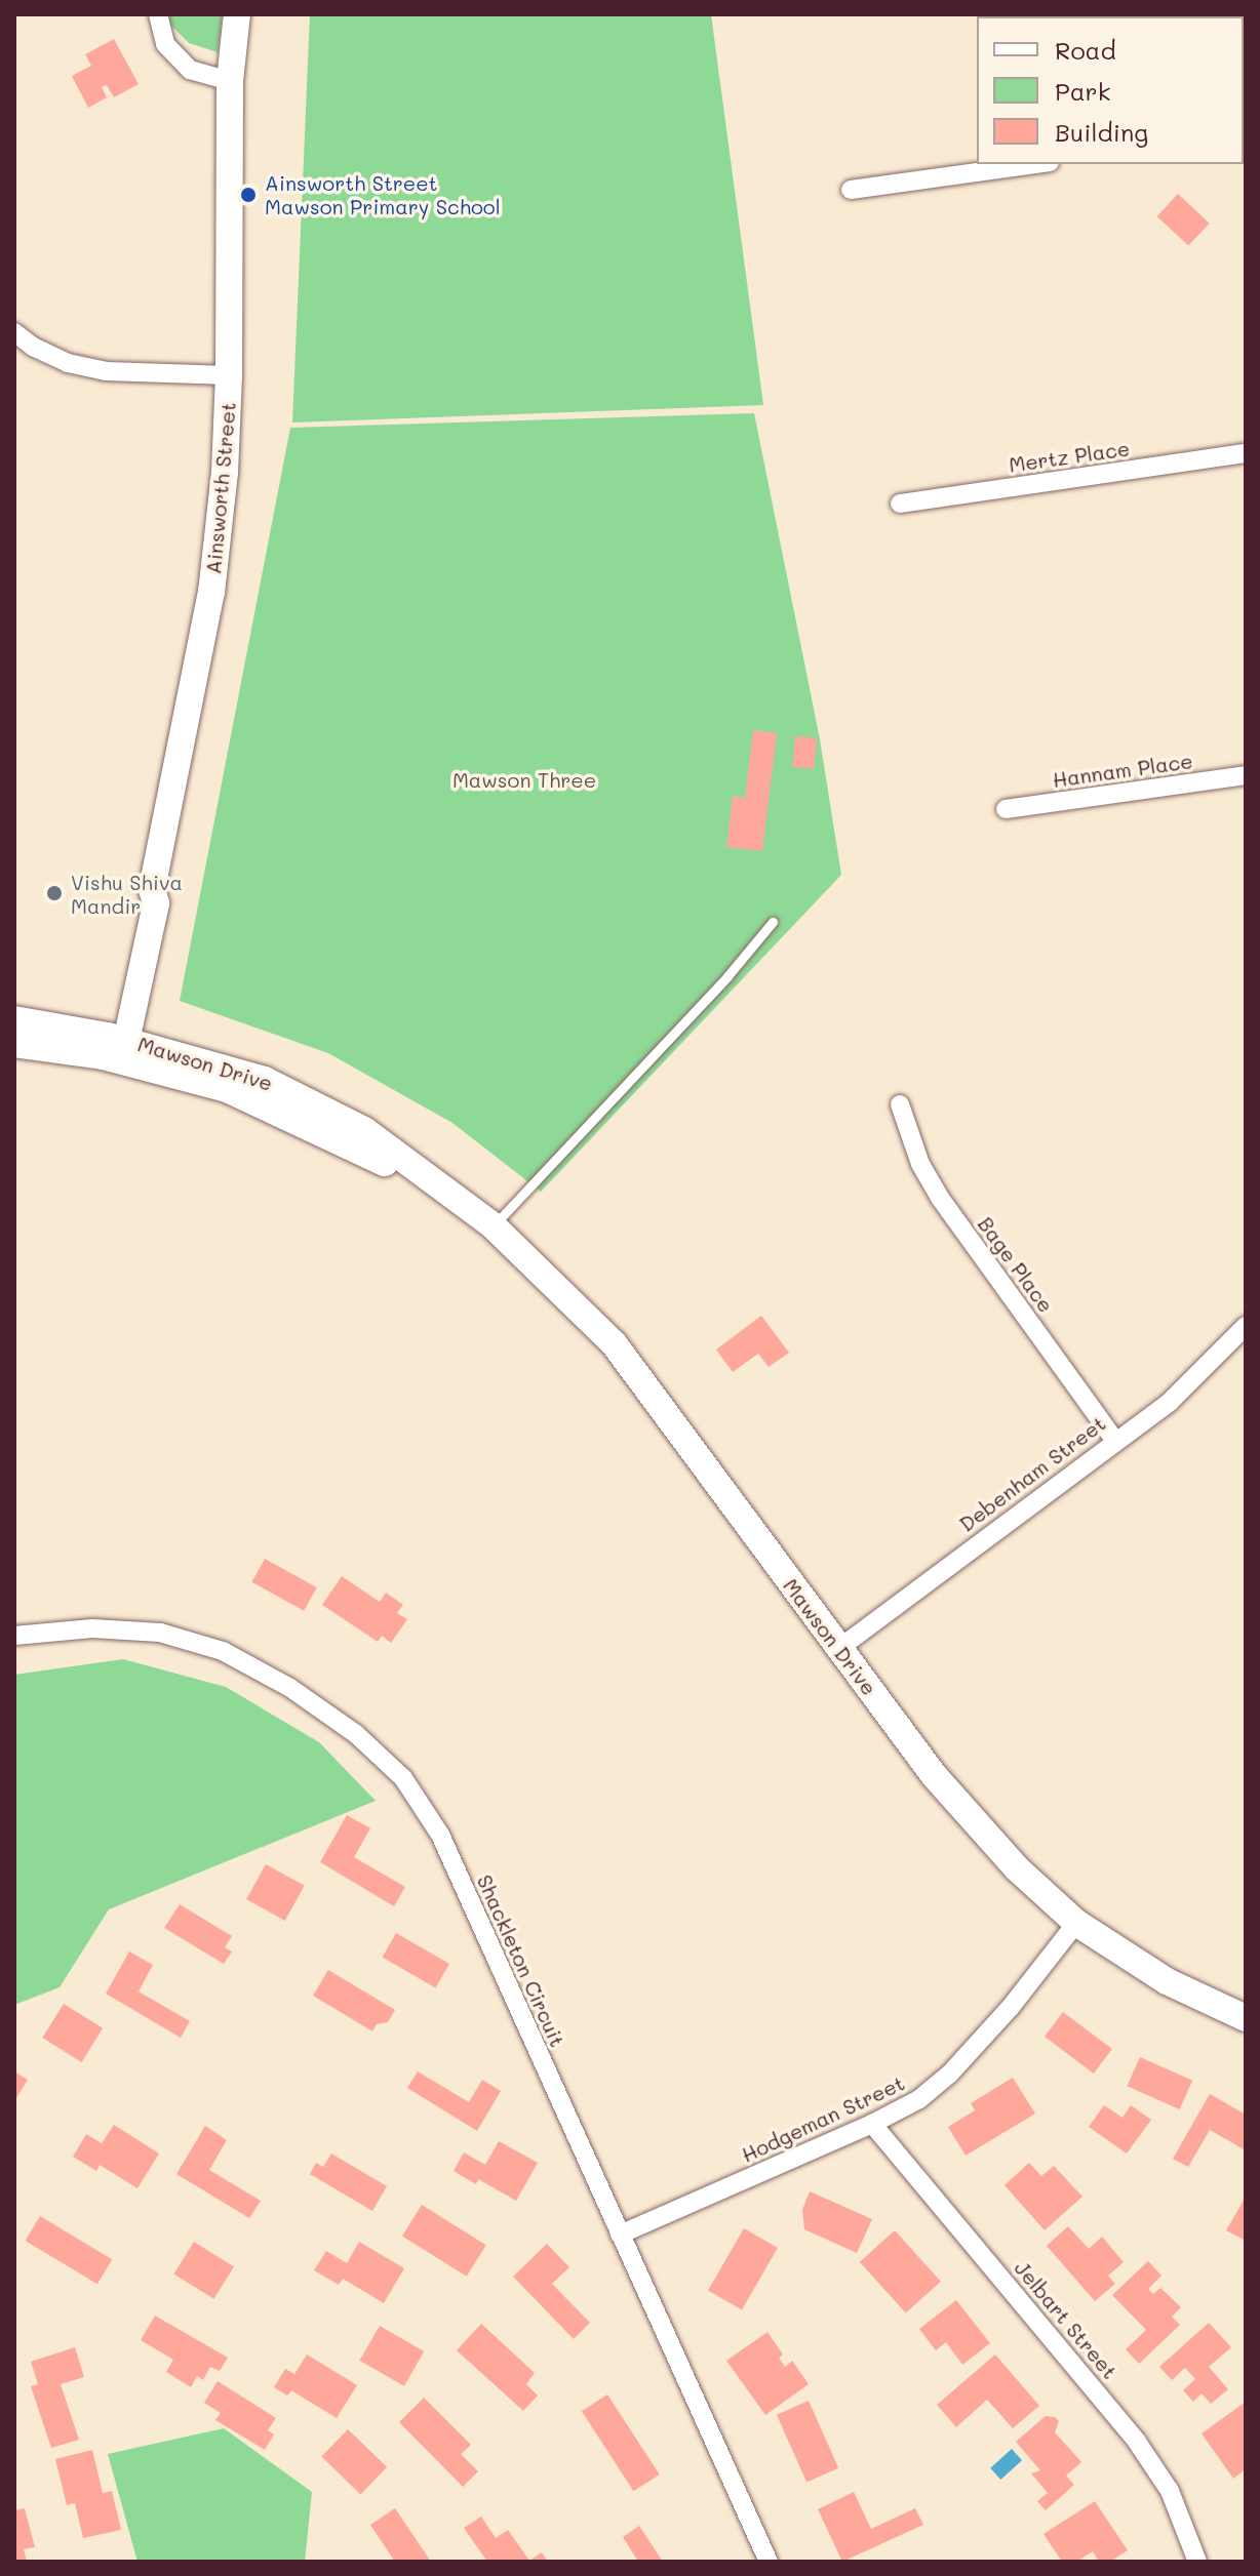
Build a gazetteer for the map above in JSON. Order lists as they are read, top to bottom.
{
  "streets": {
    "main road": ["Ainsworth Street", "Mawson Drive"],
    "street": [
      "Mertz Place",
      "Hannam Place",
      "Bage Place",
      "Debenham Street",
      "Shackleton Circuit",
      "Hodgeman Street",
      "Jelbart Street"
    ]
  },
  "crossings": [
    ["Ainsworth Street", "Mawson Drive"],
    ["Mawson Drive", "Debenham Street"],
    ["Mawson Drive", "Hodgeman Street"],
    ["Bage Place", "Debenham Street"],
    ["Shackleton Circuit", "Hodgeman Street"],
    ["Hodgeman Street", "Jelbart Street"]
  ],
  "parks": ["Mawson Three"],
  "places": ["Ainsworth Street Mawson Primary School", "Vishu Shiva Mandir"],
  "legend": ["Road", "Park", "Building"]
}
